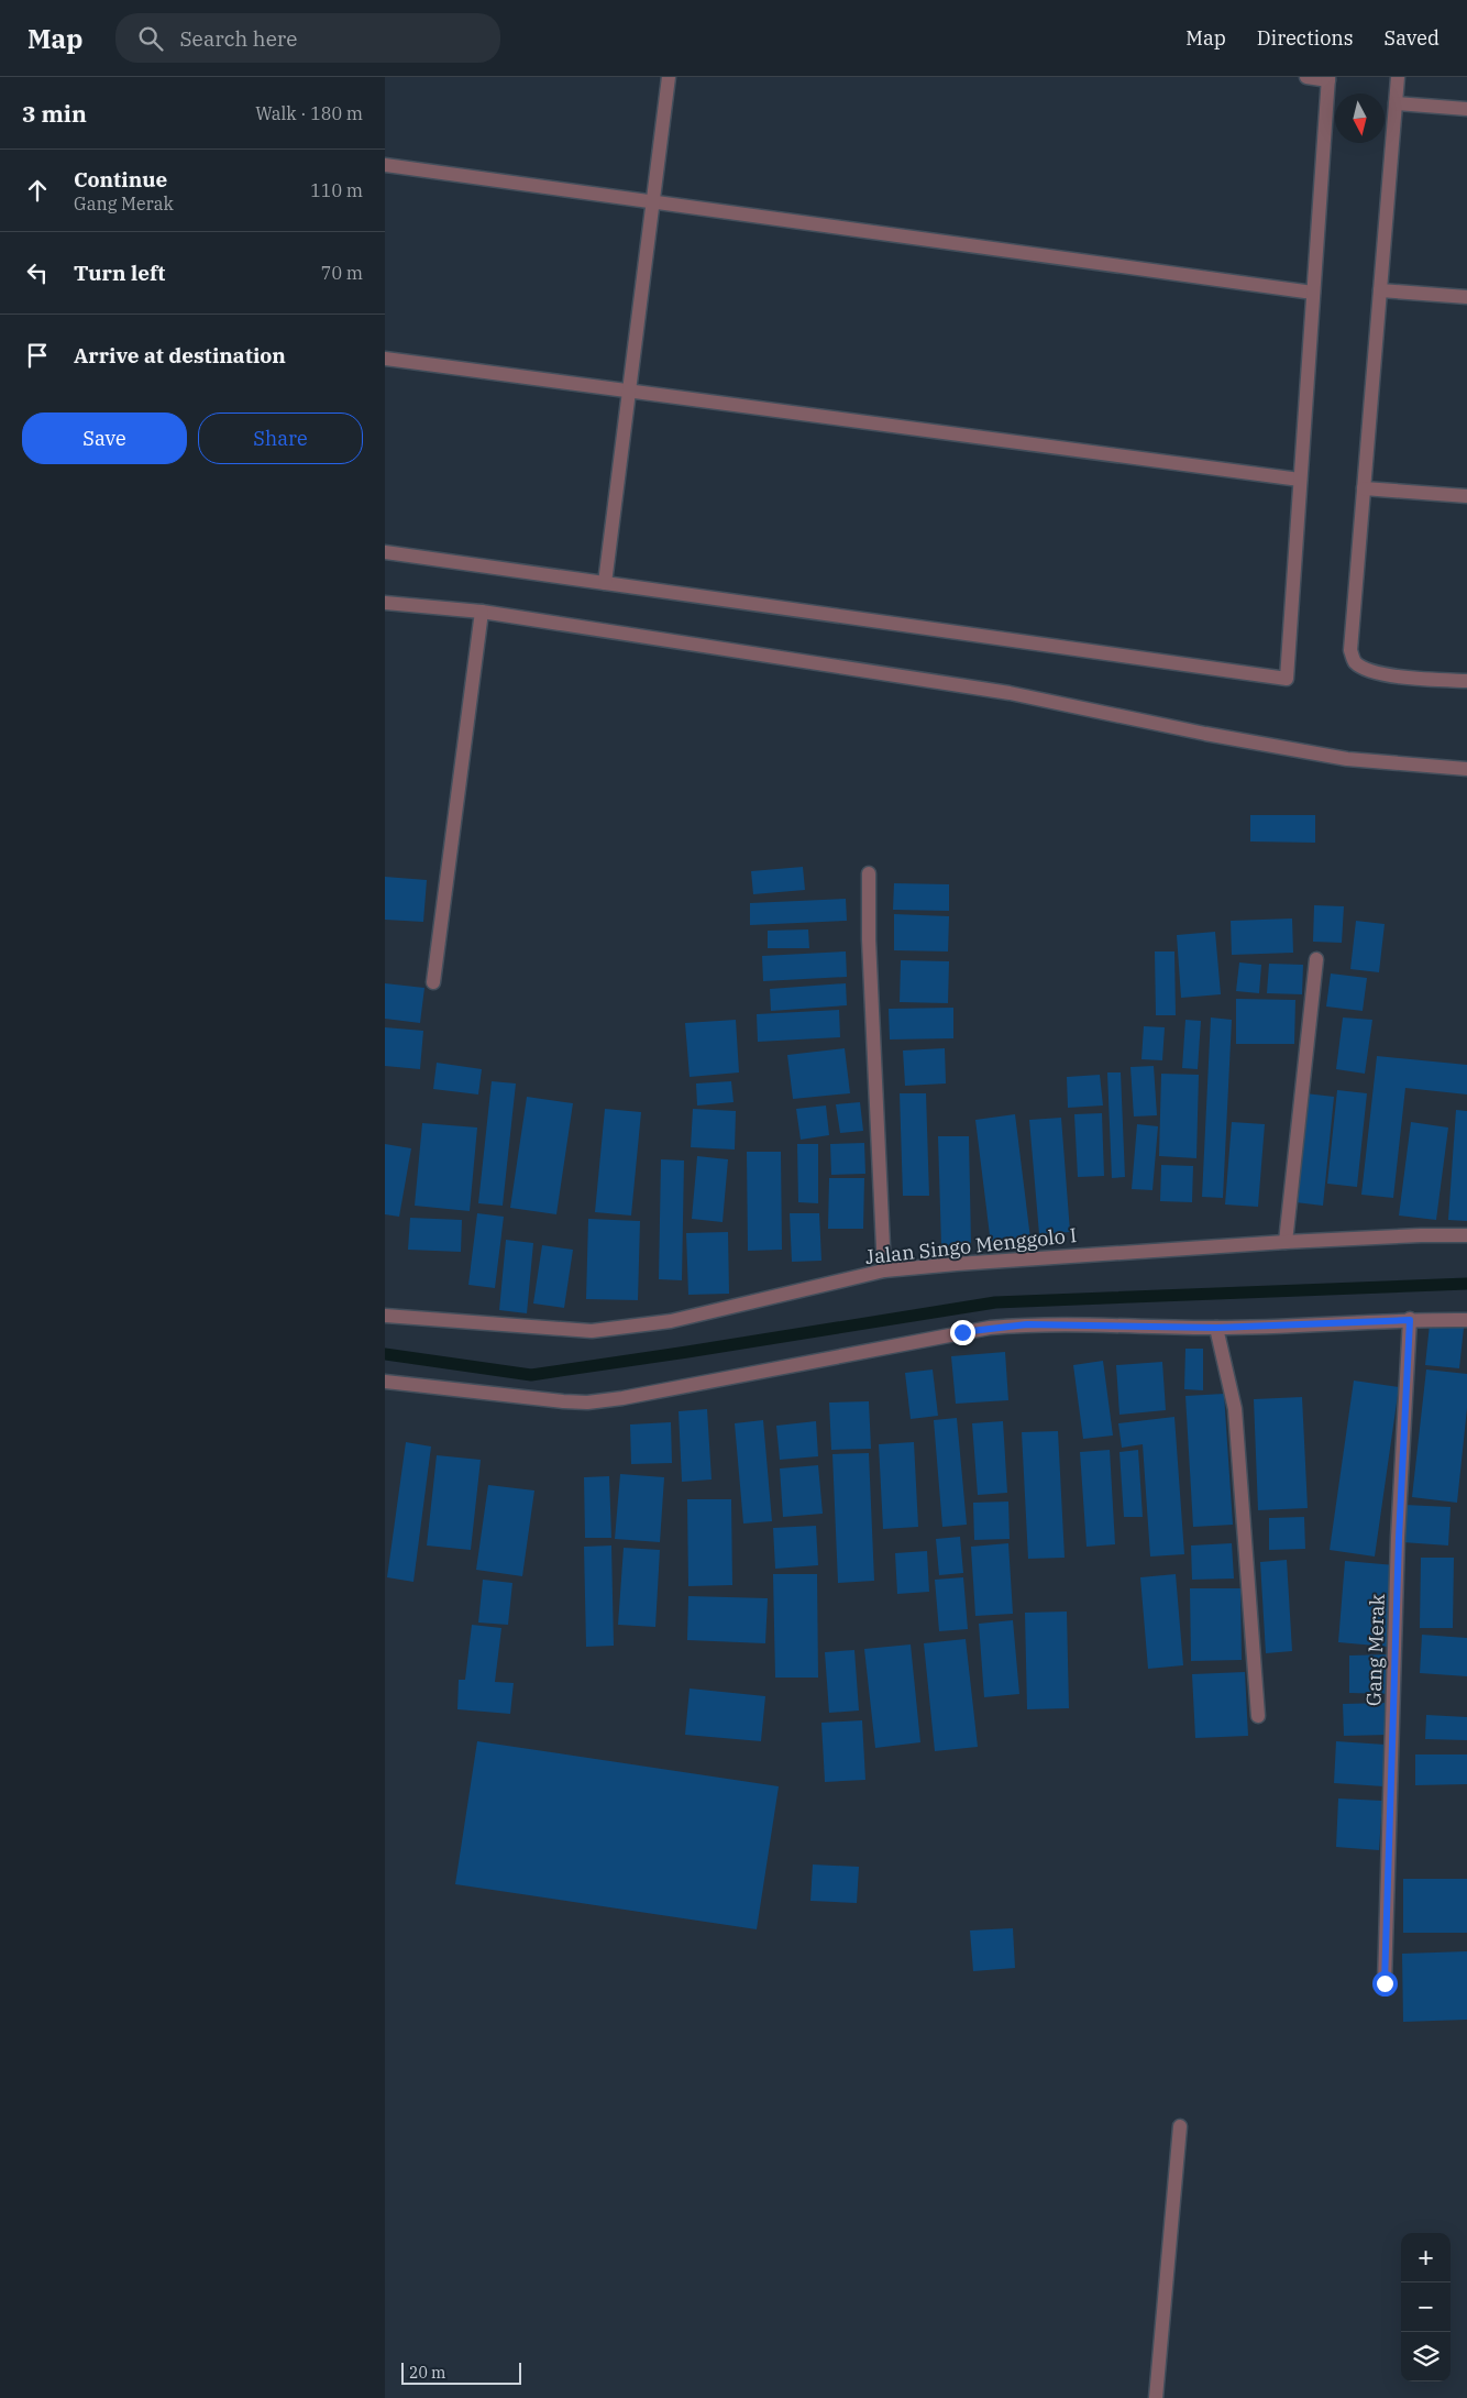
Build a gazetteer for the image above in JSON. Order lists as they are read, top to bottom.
{
  "streets": {
    "street": ["Jalan Singo Menggolo I", "Gang Merak"]
  },
  "scale_bar": "20 m",
  "north": "bottom",
  "page": {
    "header": "Map",
    "search": "Search here",
    "nav": ["Map", "Directions", "Saved"],
    "heading": ["3 min", "Walk · 180 m"],
    "list": [
      ["Continue", "Gang Merak", "110 m"],
      ["Turn left", "70 m"],
      "Arrive at destination"
    ],
    "buttons": ["Save", "Share"],
    "map_buttons": ["+", "−"],
    "scale": "20 m"
  }
}
